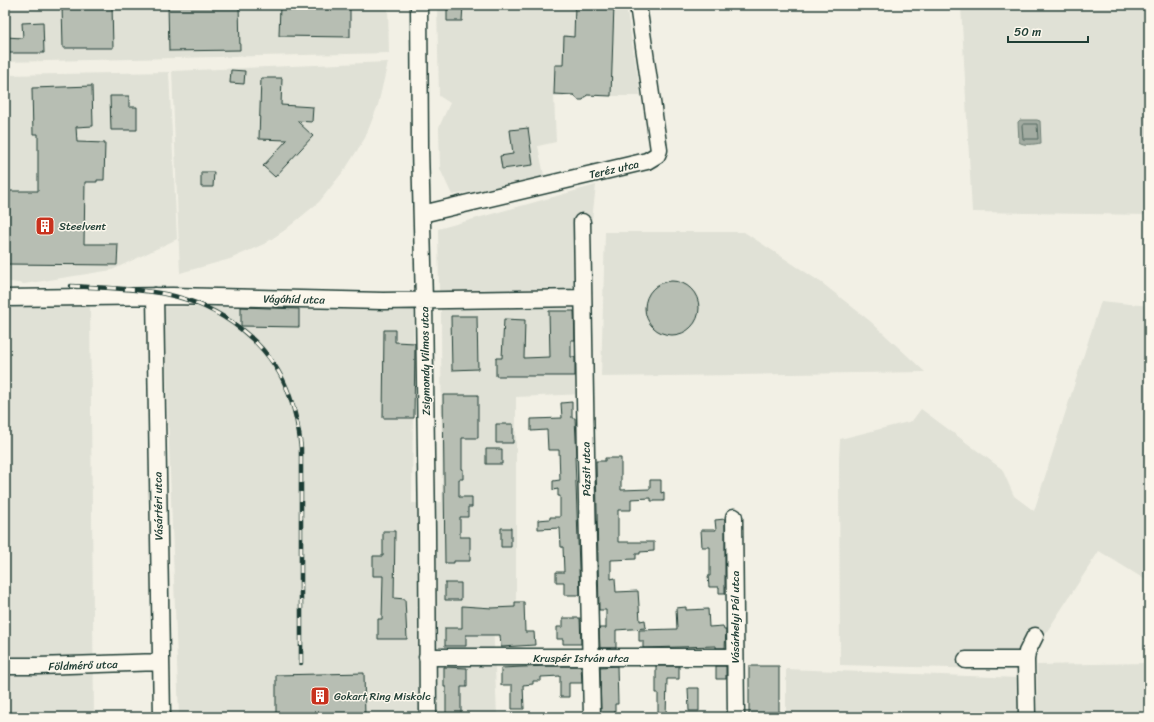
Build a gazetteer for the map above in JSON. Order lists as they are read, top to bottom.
{
  "streets": {
    "street": [
      "Teréz utca",
      "Vágóhíd utca",
      "Zsigmondy Vilmos utca",
      "Pázsit utca",
      "Vásártéri utca",
      "Vásárhelyi Pál utca",
      "Kruspér István utca",
      "Földmérő utca"
    ]
  },
  "crossings": [
    ["Teréz utca", "Zsigmondy Vilmos utca"],
    ["Vágóhíd utca", "Zsigmondy Vilmos utca"],
    ["Vágóhíd utca", "Pázsit utca"],
    ["Vágóhíd utca", "Vásártéri utca"],
    ["Zsigmondy Vilmos utca", "Kruspér István utca"],
    ["Pázsit utca", "Kruspér István utca"],
    ["Vásártéri utca", "Földmérő utca"],
    ["Vásárhelyi Pál utca", "Kruspér István utca"]
  ],
  "places": {
    "building": ["Steelvent", "Gokart Ring Miskolc"]
  },
  "scale_bar": "50 m"
}
